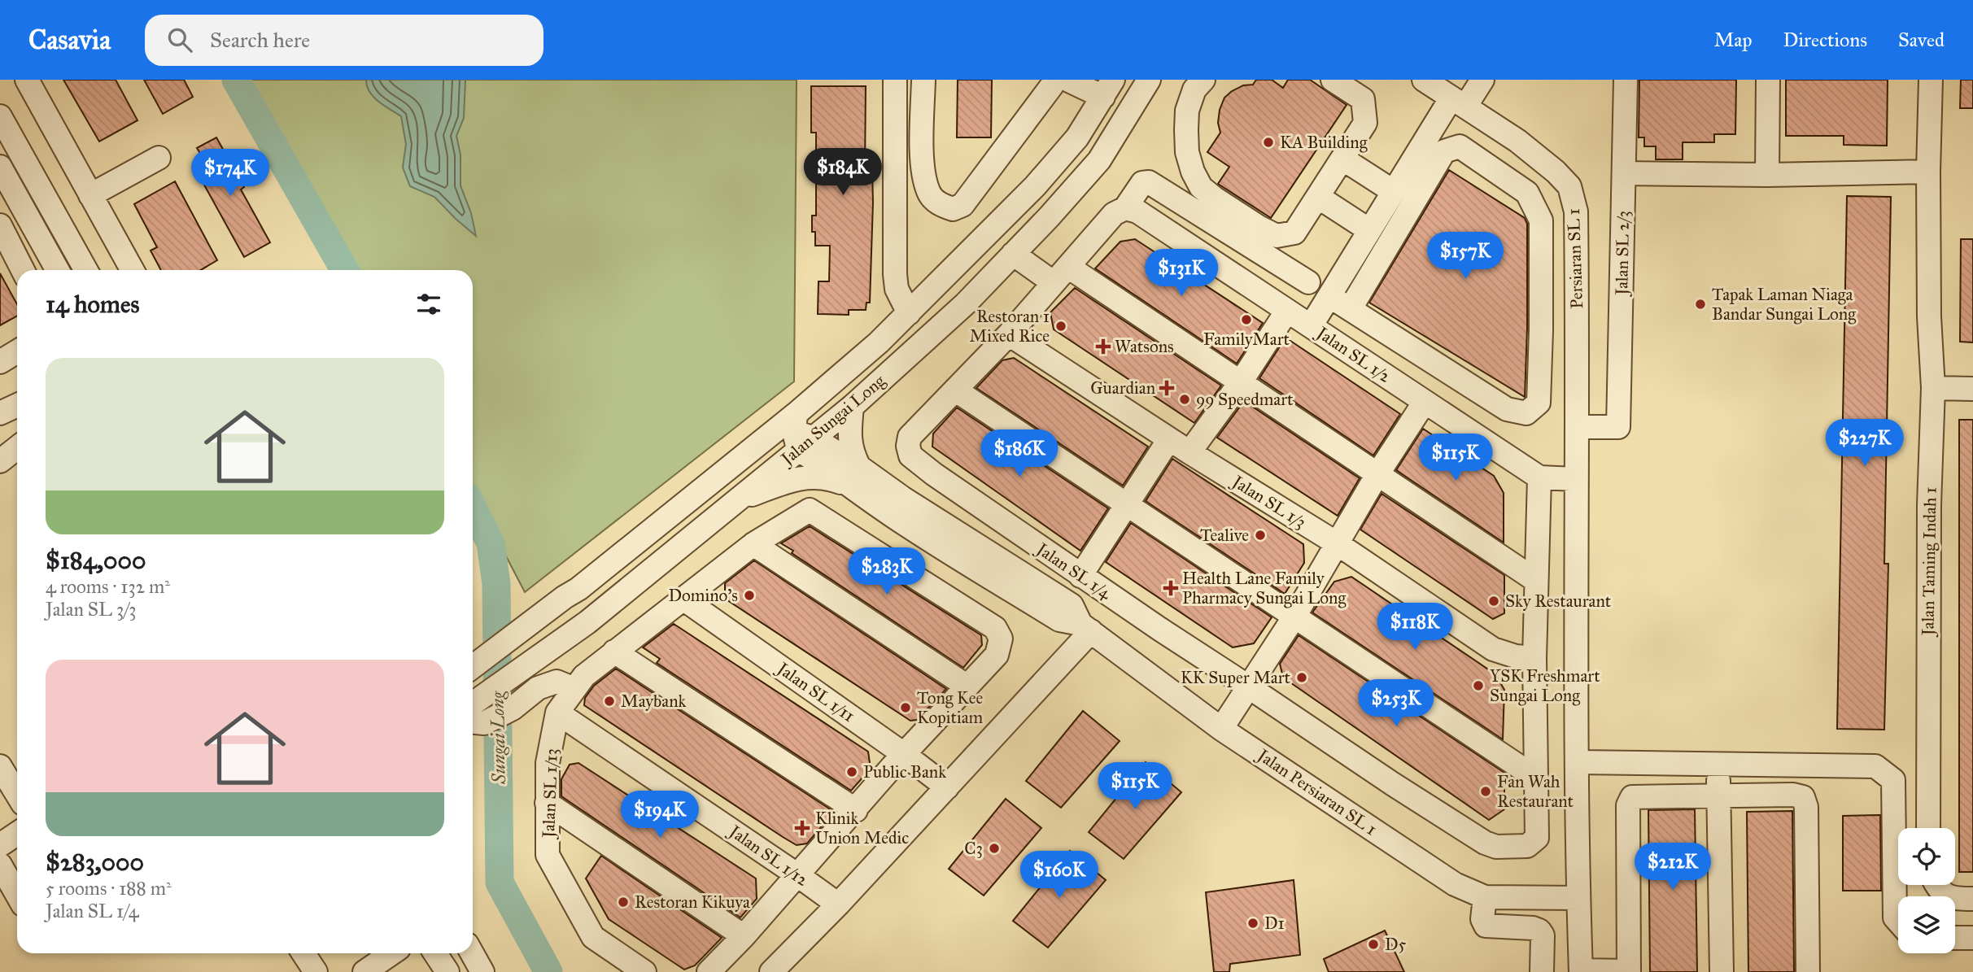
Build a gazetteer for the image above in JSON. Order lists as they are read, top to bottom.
{
  "streets": {
    "street": [
      "Jalan SL 2/3",
      "Persiaran SL 1",
      "Jalan SL 1/2",
      "Jalan Sungai Long",
      "Jalan SL 1/3",
      "Jalan Taming Indah 1",
      "Jalan SL 1/4",
      "Jalan SL 1/11",
      "Jalan Persiaran SL 1",
      "Jalan SL 1/13",
      "Jalan SL 1/12"
    ]
  },
  "crossings": [
    ["Jalan SL 2/3", "Persiaran SL 1"],
    ["Persiaran SL 1", "Jalan Persiaran SL 1"],
    ["Jalan SL 1/2", "Jalan SL 1/4"],
    ["Jalan Sungai Long", "Jalan Persiaran SL 1"],
    ["Jalan SL 1/3", "Jalan SL 1/4"],
    ["Jalan SL 1/13", "Jalan SL 1/12"]
  ],
  "water": ["Sungai Long"],
  "places": {
    "other": [
      "KA Building",
      "Tapak Laman Niaga Bandar Sungai Long",
      "FamilyMart",
      "Restoran 1 Mixed Rice",
      "99 Speedmart",
      "Tealive",
      "Domino's",
      "Sky Restaurant",
      "KK Super Mart",
      "YSK Freshmart Sungai Long",
      "Maybank",
      "Tong Kee Kopitiam",
      "Public Bank",
      "Fan Wah Restaurant",
      "C3",
      "Restoran Kikuya",
      "D1",
      "D5"
    ],
    "health": [
      "Watsons",
      "Guardian",
      "Health Lane Family Pharmacy Sungai Long",
      "Klinik Union Medic"
    ]
  },
  "page": {
    "header": "Casavia",
    "search": "Search here",
    "nav": ["Map", "Directions", "Saved"],
    "price": [
      "$184K",
      "$174K",
      "$157K",
      "$131K",
      "$227K",
      "$186K",
      "$115K",
      "$283K",
      "$118K",
      "$253K",
      "$115K",
      "$194K",
      "$212K",
      "$160K"
    ],
    "heading": "14 homes",
    "list": [
      {
        "name": "$184,000",
        "note": "4 rooms · 132 m² · Jalan SL 3/3"
      },
      {
        "name": "$283,000",
        "note": "5 rooms · 188 m² · Jalan SL 1/4"
      }
    ]
  }
}
